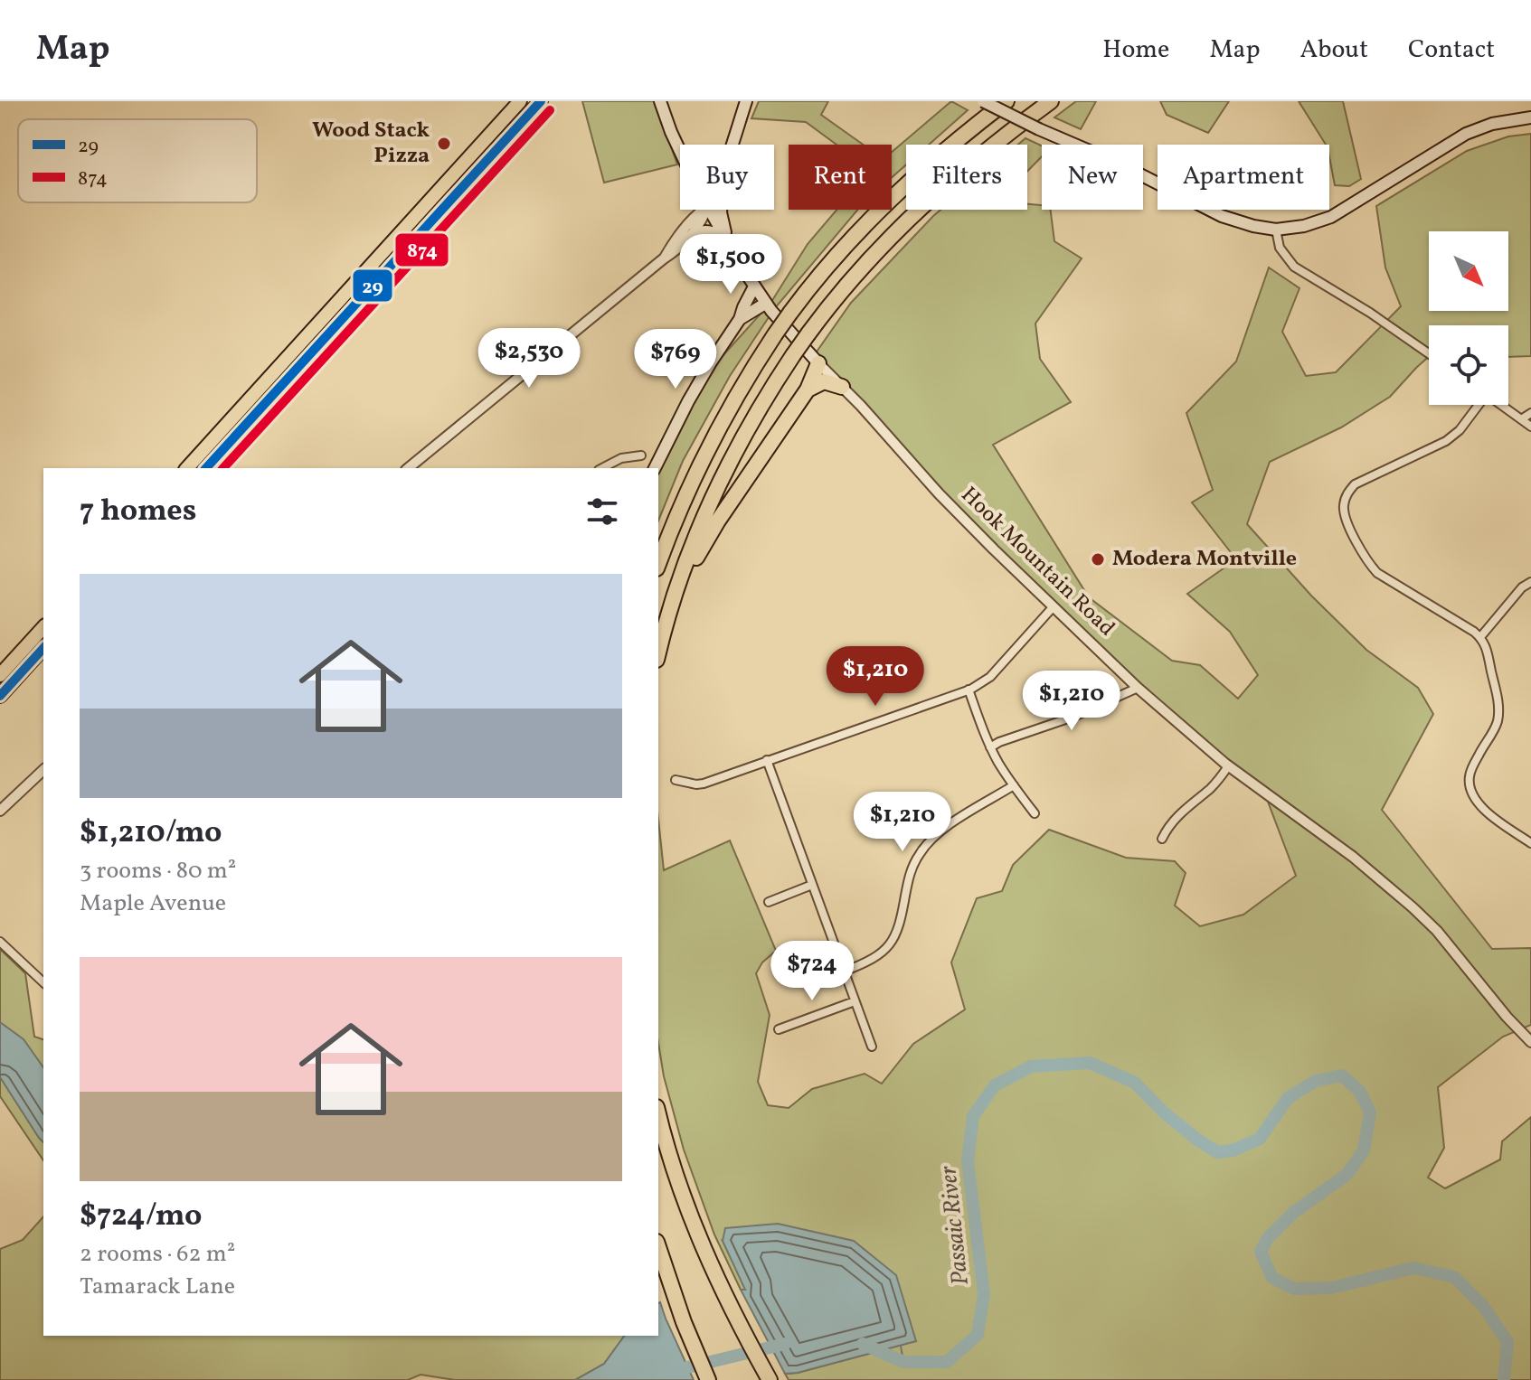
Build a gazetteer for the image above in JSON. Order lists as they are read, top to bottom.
{
  "streets": {
    "main road": ["Hook Mountain Road"]
  },
  "water": ["Passaic River"],
  "places": ["Wood Stack Pizza", "Modera Montville"],
  "lines": ["transit line 29", "transit line 874"],
  "legend": ["29", "874"],
  "north": "bottom right",
  "page": {
    "header": "Map",
    "nav": [
      "Home",
      "Map",
      "About",
      "Contact"
    ],
    "chip": [
      "Buy",
      "Rent",
      "Filters",
      "New",
      "Apartment"
    ],
    "price": [
      "$1,500",
      "$2,530",
      "$769",
      "$1,210",
      "$1,210",
      "$1,210",
      "$724"
    ],
    "heading": "7 homes",
    "list": [
      {
        "name": "$1,210/mo",
        "note": "3 rooms · 80 m² · Maple Avenue"
      },
      {
        "name": "$724/mo",
        "note": "2 rooms · 62 m² · Tamarack Lane"
      }
    ]
  }
}
